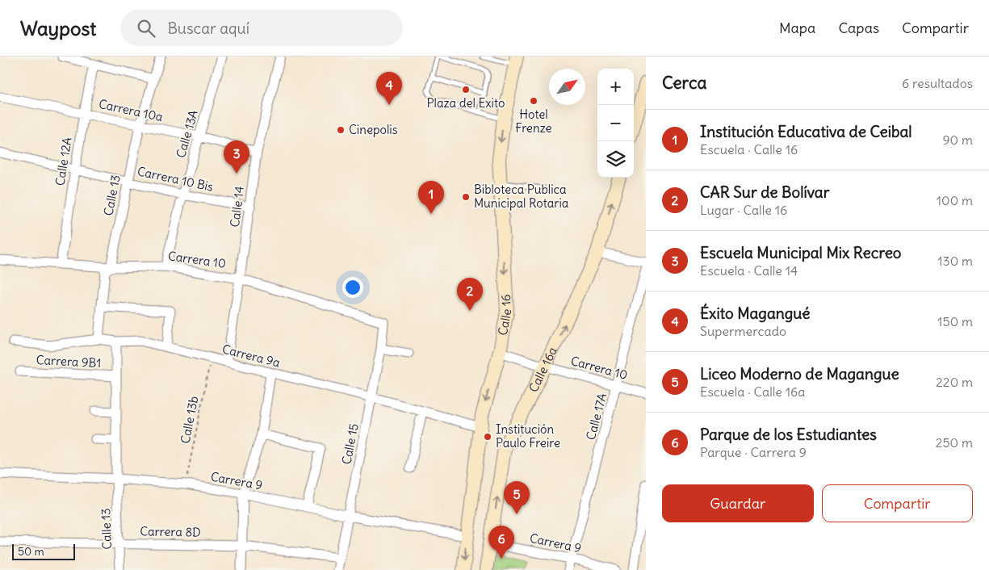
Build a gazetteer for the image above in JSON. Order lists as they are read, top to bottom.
{
  "streets": {
    "main road": ["Calle 16", "Calle 16a"],
    "street": [
      "Carrera 10a",
      "Calle 13A",
      "Calle 12A",
      "Carrera 10 Bis",
      "Calle 13",
      "Calle 14",
      "Carrera 10",
      "Carrera 9a",
      "Carrera 9B1",
      "Calle 17A",
      "Calle 15",
      "Carrera 9",
      "Carrera 8D"
    ],
    "path": ["Calle 13b"]
  },
  "crossings": [
    ["Carrera 10a", "Calle 13A"],
    ["Carrera 10a", "Calle 12A"],
    ["Carrera 10a", "Calle 13"],
    ["Carrera 10a", "Calle 14"],
    ["Calle 13A", "Carrera 10 Bis"],
    ["Calle 13A", "Carrera 10"],
    ["Calle 12A", "Carrera 10 Bis"],
    ["Calle 12A", "Carrera 10"],
    ["Carrera 10 Bis", "Calle 13"],
    ["Carrera 10 Bis", "Calle 14"],
    ["Calle 13", "Carrera 10"],
    ["Calle 13", "Carrera 9a"],
    ["Calle 13", "Carrera 9B1"],
    ["Calle 13", "Carrera 9"],
    ["Calle 13", "Carrera 8D"],
    ["Calle 14", "Carrera 10"],
    ["Calle 14", "Carrera 9a"],
    ["Carrera 10", "Calle 16"],
    ["Carrera 10", "Calle 16a"],
    ["Carrera 10", "Calle 17A"],
    ["Carrera 10", "Calle 15"],
    ["Calle 16", "Carrera 9a"],
    ["Calle 16", "Carrera 9"],
    ["Carrera 9a", "Calle 13b"],
    ["Carrera 9a", "Calle 15"],
    ["Calle 16a", "Carrera 9"],
    ["Calle 17A", "Carrera 9"],
    ["Calle 13b", "Carrera 9"],
    ["Calle 15", "Carrera 9"],
    ["Calle 15", "Carrera 8D"]
  ],
  "one_way": ["Calle 16", "Calle 16a"],
  "places": [
    "Plaza del Exito",
    "Hotel Frenze",
    "Cinepolis",
    "Bibloteca Publica Municipal Rotaria",
    "Institución Paulo Freire"
  ],
  "scale_bar": "50 m",
  "north": "top right",
  "page": {
    "header": "Waypost",
    "search": "Buscar aquí",
    "nav": ["Mapa", "Capas", "Compartir"],
    "heading": ["Cerca", "6 resultados"],
    "map_buttons": ["+", "−"],
    "pins": [
      "4",
      "3",
      "1",
      "2",
      "5",
      "6"
    ],
    "list": [
      {
        "mark": "1",
        "name": "Institución Educativa de Ceibal",
        "note": "Escuela · Calle 16",
        "value": "90 m"
      },
      {
        "mark": "2",
        "name": "CAR Sur de Bolívar",
        "note": "Lugar · Calle 16",
        "value": "100 m"
      },
      {
        "mark": "3",
        "name": "Escuela Municipal Mix Recreo",
        "note": "Escuela · Calle 14",
        "value": "130 m"
      },
      {
        "mark": "4",
        "name": "Éxito Magangué",
        "note": "Supermercado",
        "value": "150 m"
      },
      {
        "mark": "5",
        "name": "Liceo Moderno de Magangue",
        "note": "Escuela · Calle 16a",
        "value": "220 m"
      },
      {
        "mark": "6",
        "name": "Parque de los Estudiantes",
        "note": "Parque · Carrera 9",
        "value": "250 m"
      }
    ],
    "buttons": ["Guardar", "Compartir"],
    "scale": "50 m"
  }
}
